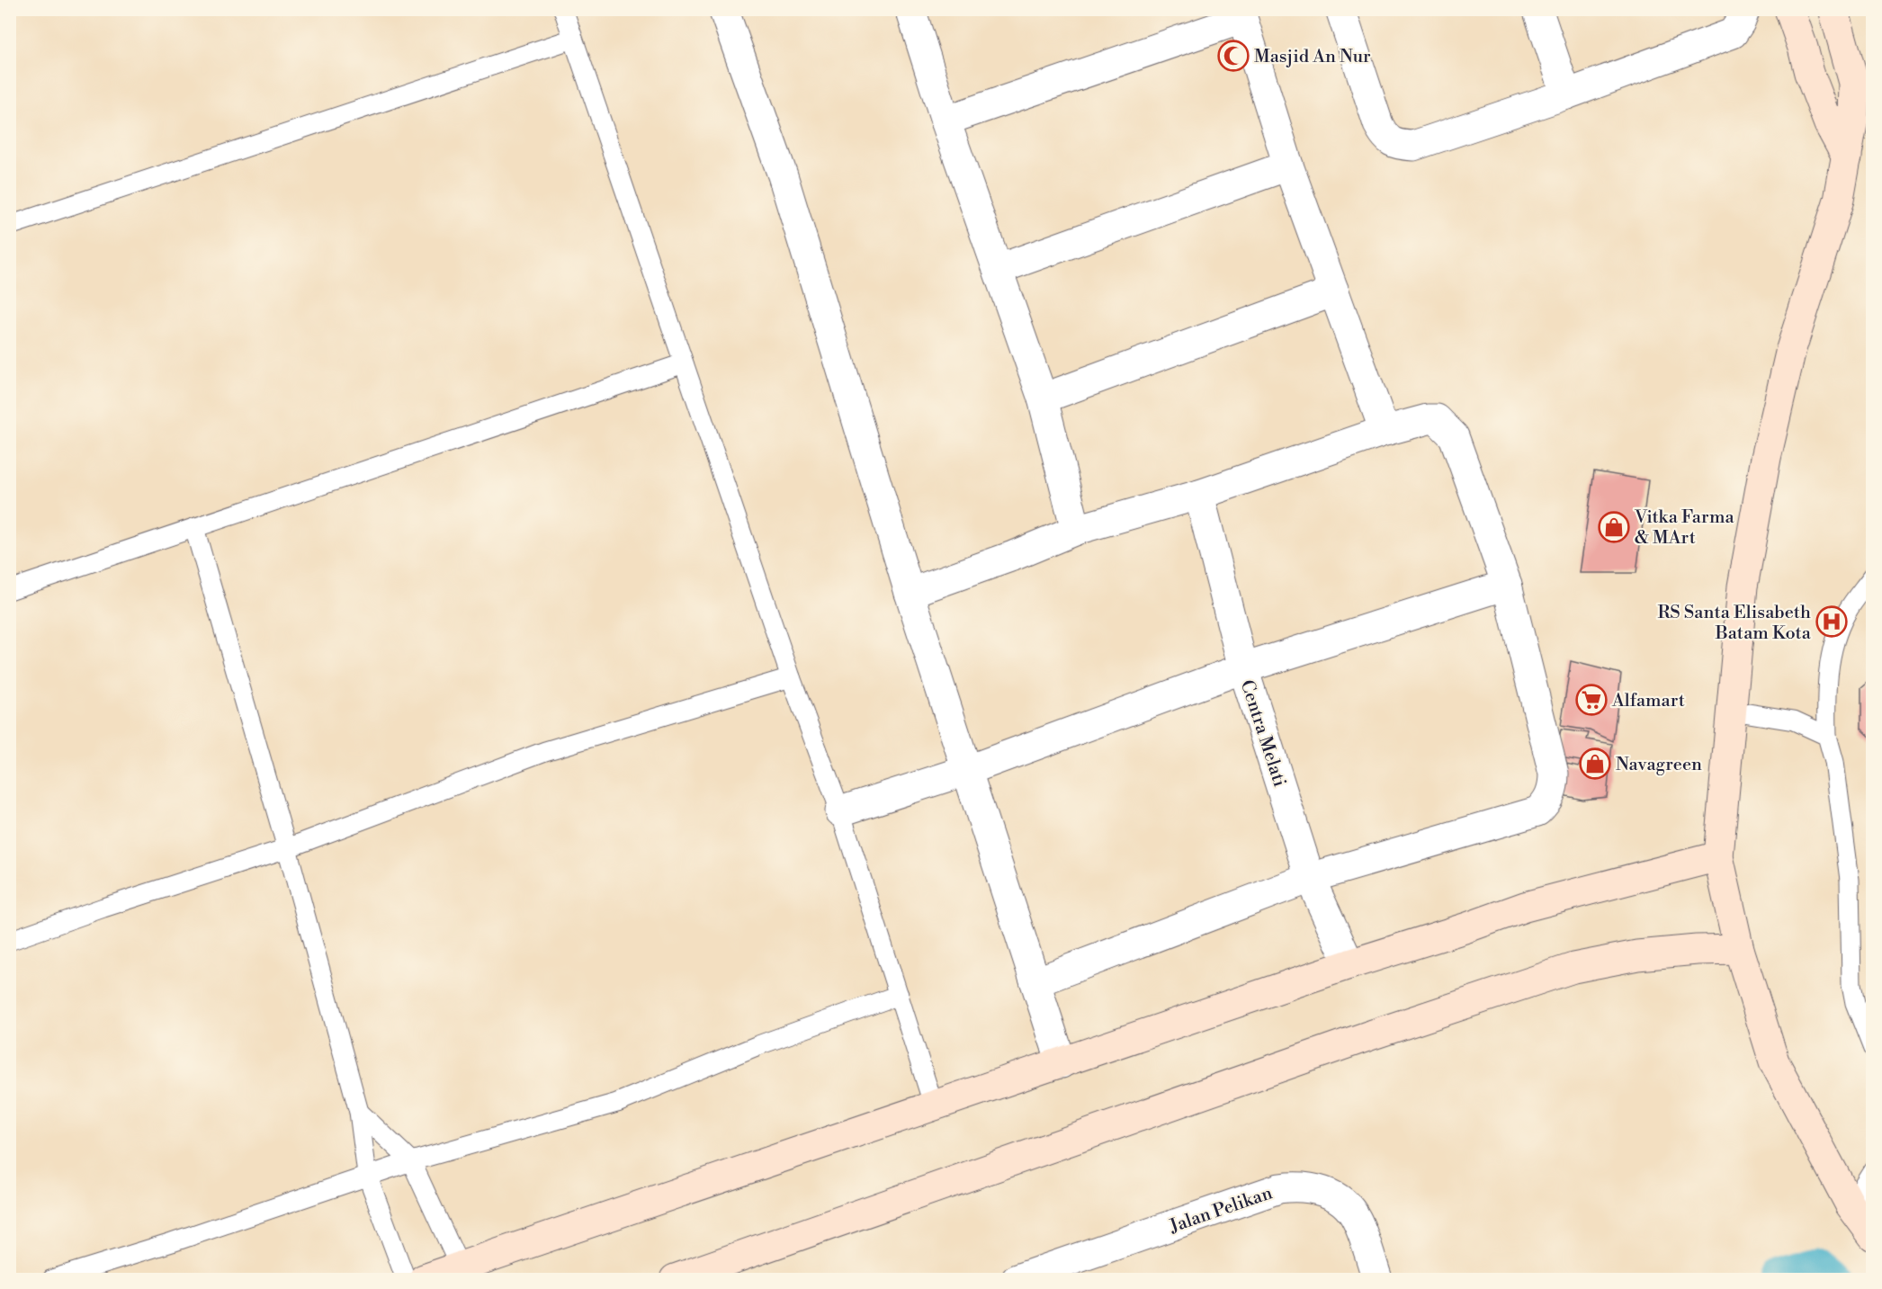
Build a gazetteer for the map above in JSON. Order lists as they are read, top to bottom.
{
  "streets": {
    "street": ["Centra Melati", "Jalan Pelikan"]
  },
  "places": {
    "mosque": ["Masjid An Nur"],
    "shop": ["Vitka Farma & MArt", "Navagreen"],
    "hospital": ["RS Santa Elisabeth Batam Kota"],
    "supermarket": ["Alfamart"]
  }
}
